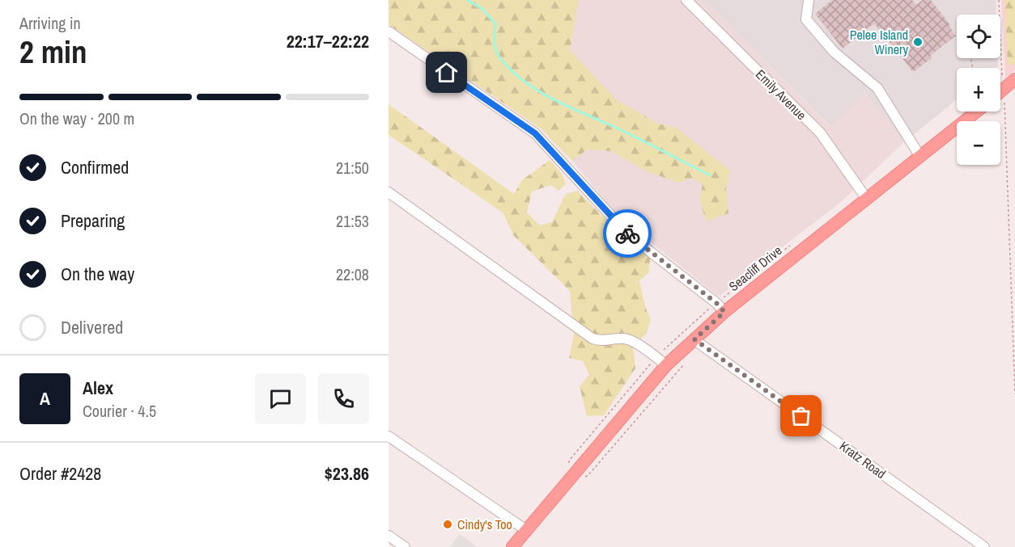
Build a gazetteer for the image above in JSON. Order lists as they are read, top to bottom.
{
  "streets": {
    "main road": ["Seacliff Drive"],
    "street": ["Emily Avenue", "Kratz Road"]
  },
  "crossings": [
    ["Emily Avenue", "Seacliff Drive"],
    ["Seacliff Drive", "Kratz Road"]
  ],
  "places": ["Pelee Island Winery", "Cindy's Too"],
  "page": {
    "heading": ["2 min", "Arriving in", "22:17–22:22"],
    "panel": [
      "Alex",
      "Courier · 4.5",
      "Order #2428",
      "$23.86"
    ],
    "map_buttons": ["+", "−"],
    "bar": "On the way · 200 m",
    "list": [
      ["Confirmed", "21:50"],
      ["Preparing", "21:53"],
      ["On the way", "22:08"],
      "Delivered"
    ],
    "round": "A"
  }
}
